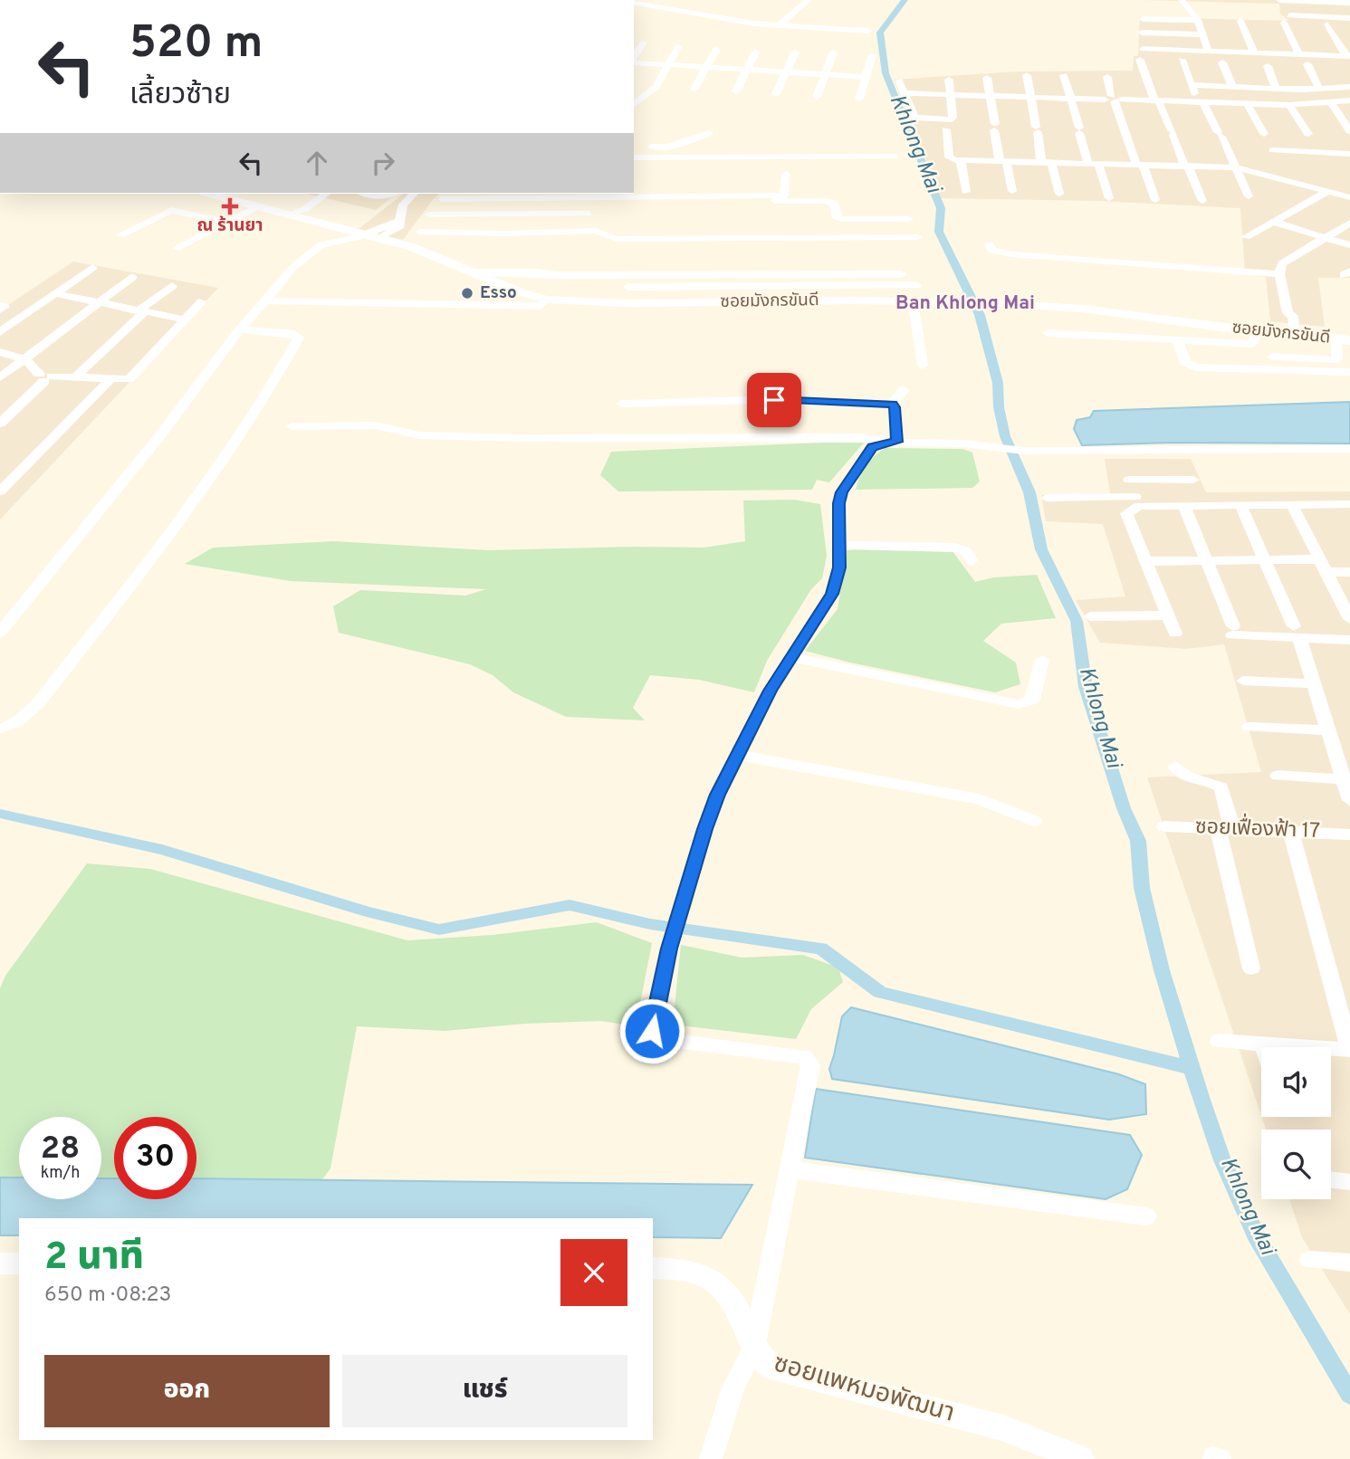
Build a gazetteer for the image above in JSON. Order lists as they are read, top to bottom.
{
  "streets": {
    "street": ["ซอยมังกรขันดี", "ซอยเฟื่องฟ้า 17", "ซอยแพหมอพัฒนา"]
  },
  "districts": ["Ban Khlong Mai"],
  "water": ["Khlong Mai"],
  "places": {
    "health": ["ณ ร้านยา"],
    "other": ["Esso"]
  },
  "page": {
    "turn": ["520 m", "เลี้ยวซ้าย"],
    "speed": "28 km/h",
    "limit": "30",
    "heading": ["2 นาที", "650 m · 08:23"],
    "buttons": ["ออก", "แชร์"]
  }
}
